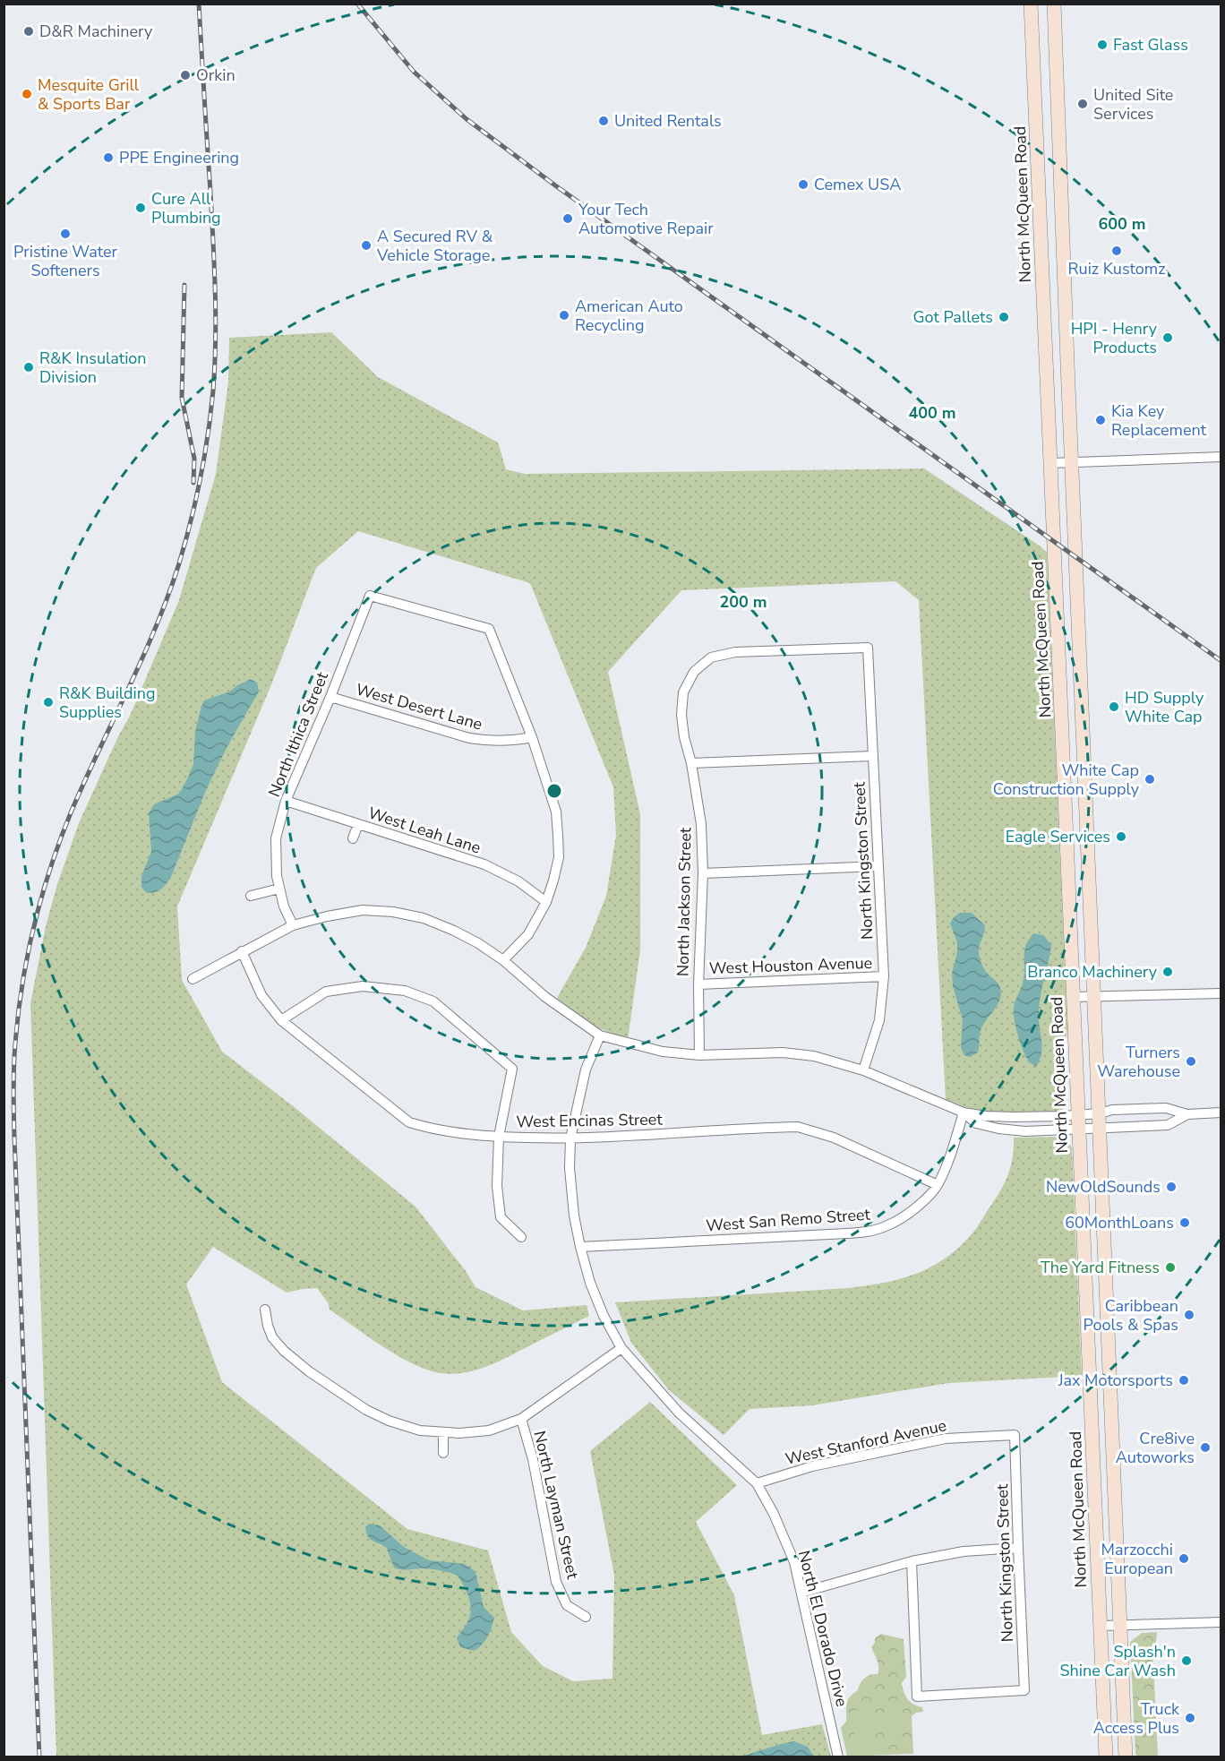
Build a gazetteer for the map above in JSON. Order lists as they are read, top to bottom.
{
  "streets": {
    "main road": ["North McQueen Road"],
    "street": [
      "West Desert Lane",
      "North Ithica Street",
      "West Leah Lane",
      "North Kingston Street",
      "North Jackson Street",
      "West Houston Avenue",
      "West Encinas Street",
      "West San Remo Street",
      "West Stanford Avenue",
      "North Layman Street",
      "North El Dorado Drive"
    ]
  },
  "crossings": [
    ["West Desert Lane", "North Ithica Street"],
    ["North Ithica Street", "West Leah Lane"],
    ["North Kingston Street", "North Jackson Street"],
    ["North Kingston Street", "West Houston Avenue"],
    ["North Kingston Street", "West Stanford Avenue"],
    ["North Jackson Street", "West Houston Avenue"],
    ["West Encinas Street", "West San Remo Street"],
    ["West Encinas Street", "North El Dorado Drive"],
    ["West San Remo Street", "North El Dorado Drive"],
    ["West Stanford Avenue", "North El Dorado Drive"]
  ],
  "places": [
    "D&R Machinery",
    "Fast Glass",
    "Orkin",
    "Mesquite Grill & Sports Bar",
    "United Site Services",
    "United Rentals",
    "PPE Engineering",
    "Cemex USA",
    "Cure All Plumbing",
    "Your Tech Automotive Repair",
    "Pristine Water Softeners",
    "A Secured RV & Vehicle Storage",
    "Ruiz Kustomz",
    "American Auto Recycling",
    "Got Pallets",
    "HPI - Henry Products",
    "R&K Insulation Division",
    "Kia Key Replacement",
    "R&K Building Supplies",
    "HD Supply White Cap",
    "White Cap Construction Supply",
    "Eagle Services",
    "Branco Machinery",
    "Turners Warehouse",
    "NewOldSounds",
    "60MonthLoans",
    "The Yard Fitness",
    "Caribbean Pools & Spas",
    "Jax Motorsports",
    "Cre8ive Autoworks",
    "Marzocchi European",
    "Splash'n Shine Car Wash",
    "Truck Access Plus"
  ],
  "rings": ["600 m", "400 m", "200 m"]
}
